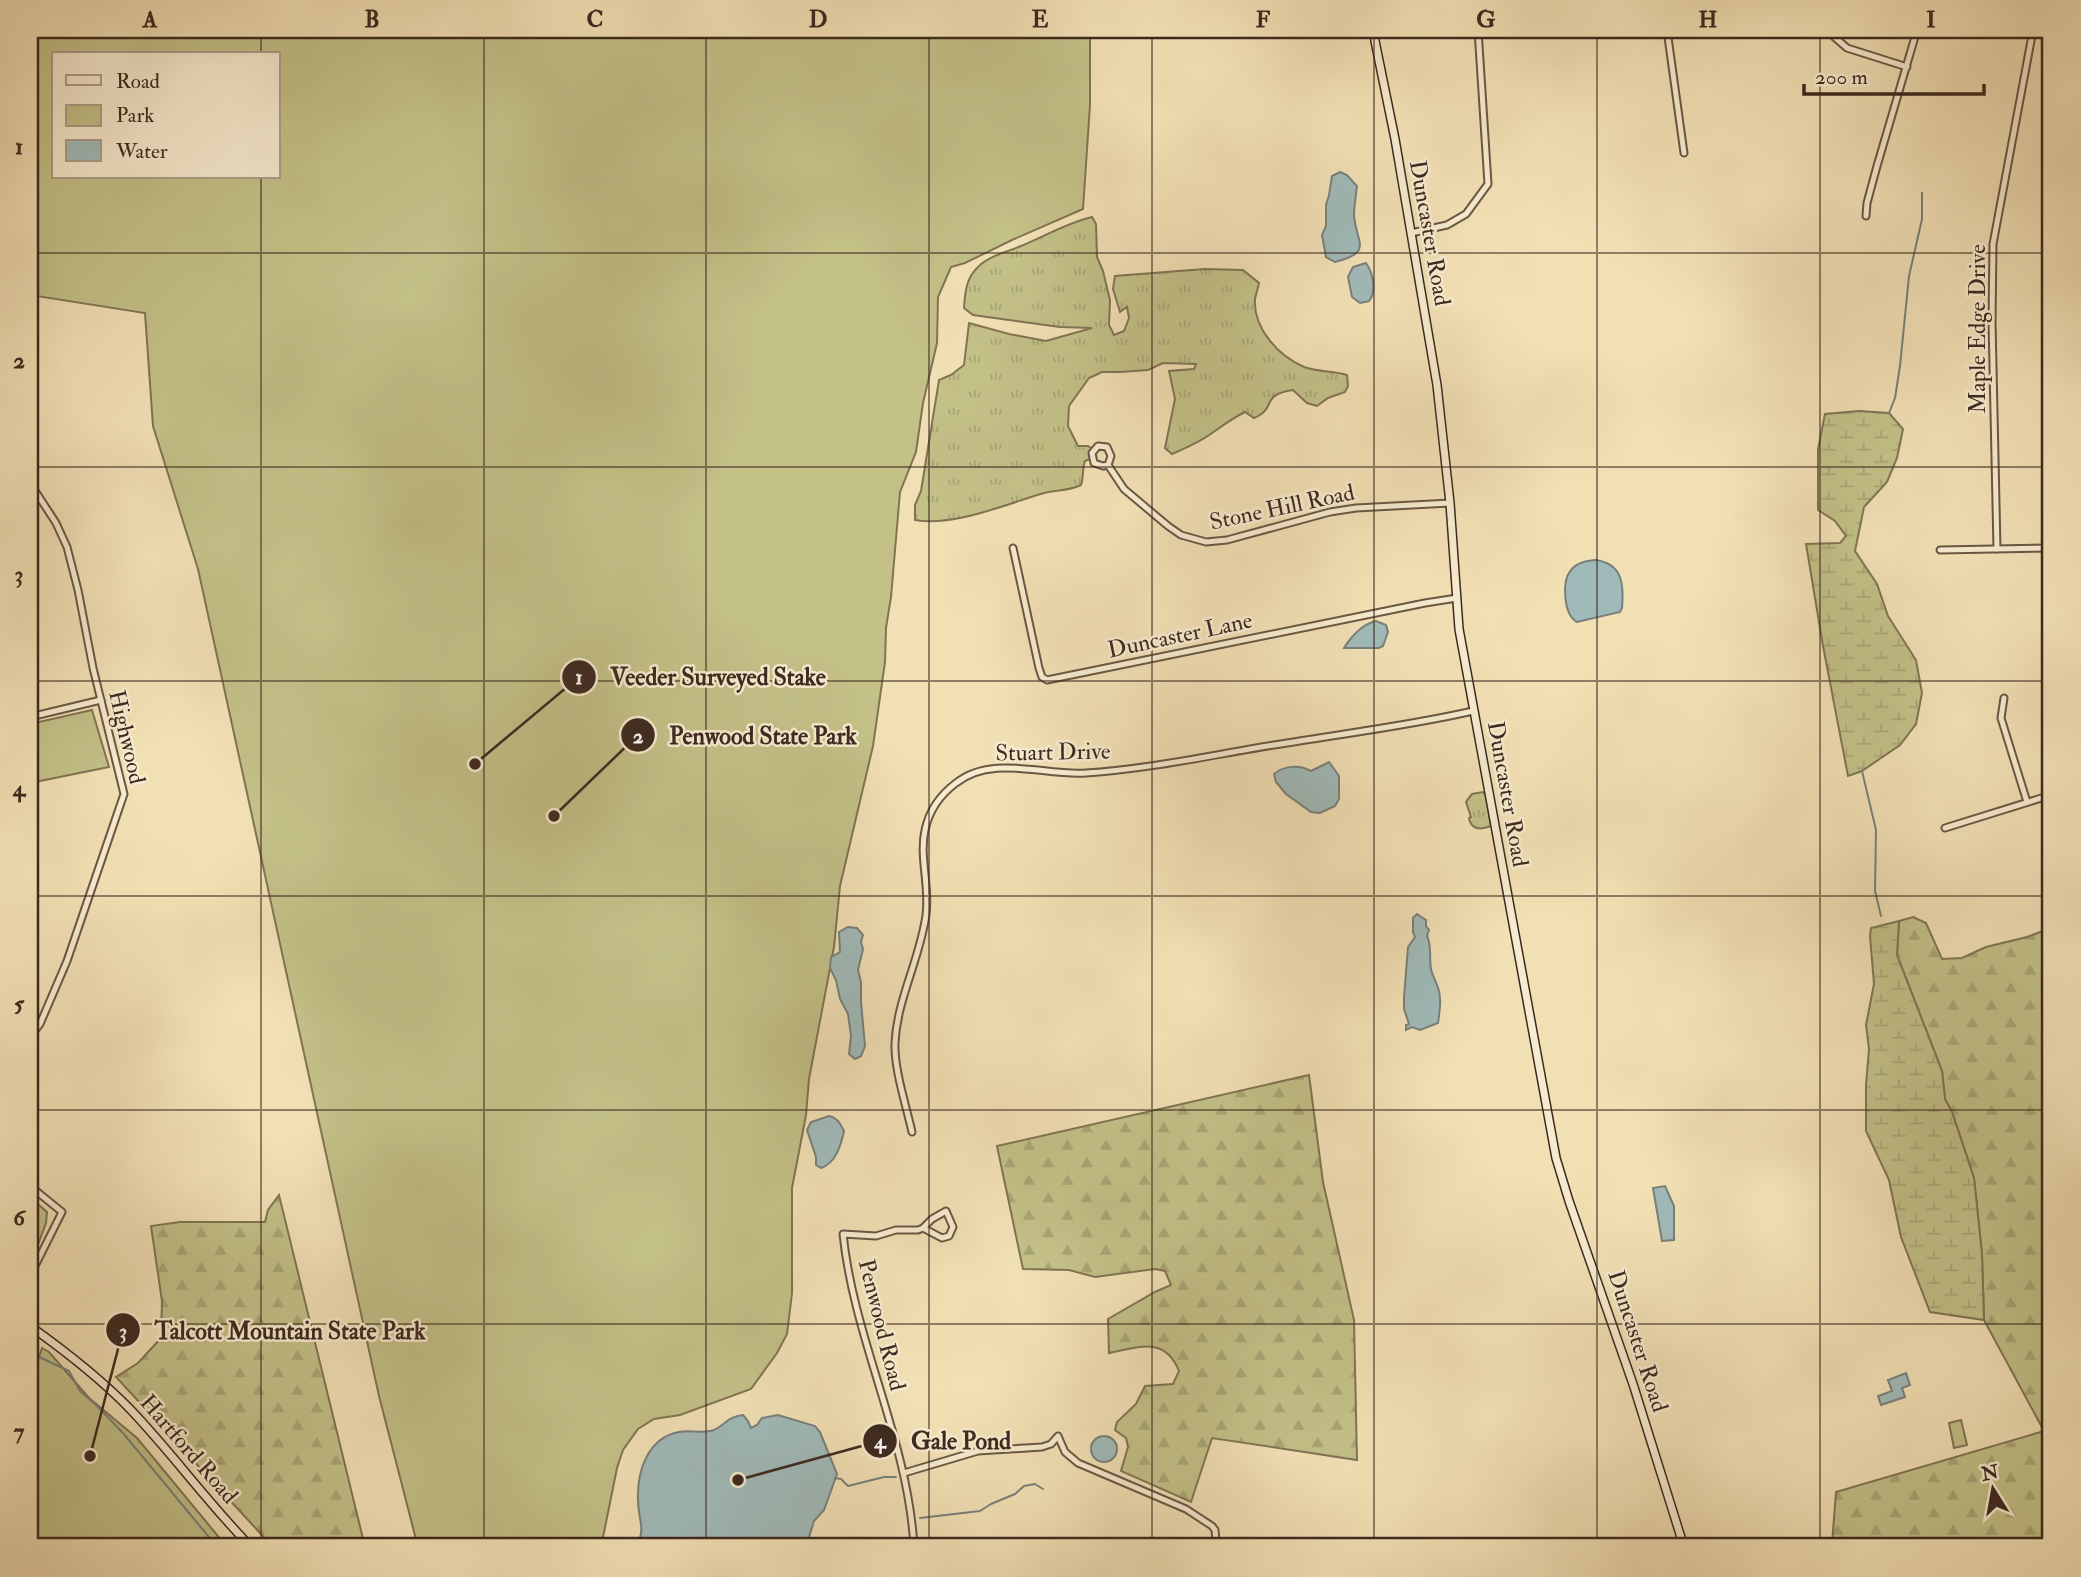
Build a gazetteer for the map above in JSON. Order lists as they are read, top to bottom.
{
  "streets": {
    "street": [
      "Duncaster Road",
      "Maple Edge Drive",
      "Stone Hill Road",
      "Duncaster Lane",
      "Highwood",
      "Stuart Drive",
      "Penwood Road",
      "Hartford Road"
    ]
  },
  "crossings": [
    ["Duncaster Road", "Stone Hill Road"],
    ["Duncaster Road", "Duncaster Lane"],
    ["Duncaster Road", "Stuart Drive"]
  ],
  "places": [
    "Veeder Surveyed Stake",
    "Penwood State Park",
    "Talcott Mountain State Park",
    "Gale Pond"
  ],
  "legend": ["Road", "Park", "Water"],
  "scale_bar": "200 m",
  "north": "top",
  "grid": {
    "columns": [
      "A",
      "B",
      "C",
      "D",
      "E",
      "F",
      "G",
      "H",
      "I"
    ],
    "rows": [
      "1",
      "2",
      "3",
      "4",
      "5",
      "6",
      "7"
    ]
  }
}
